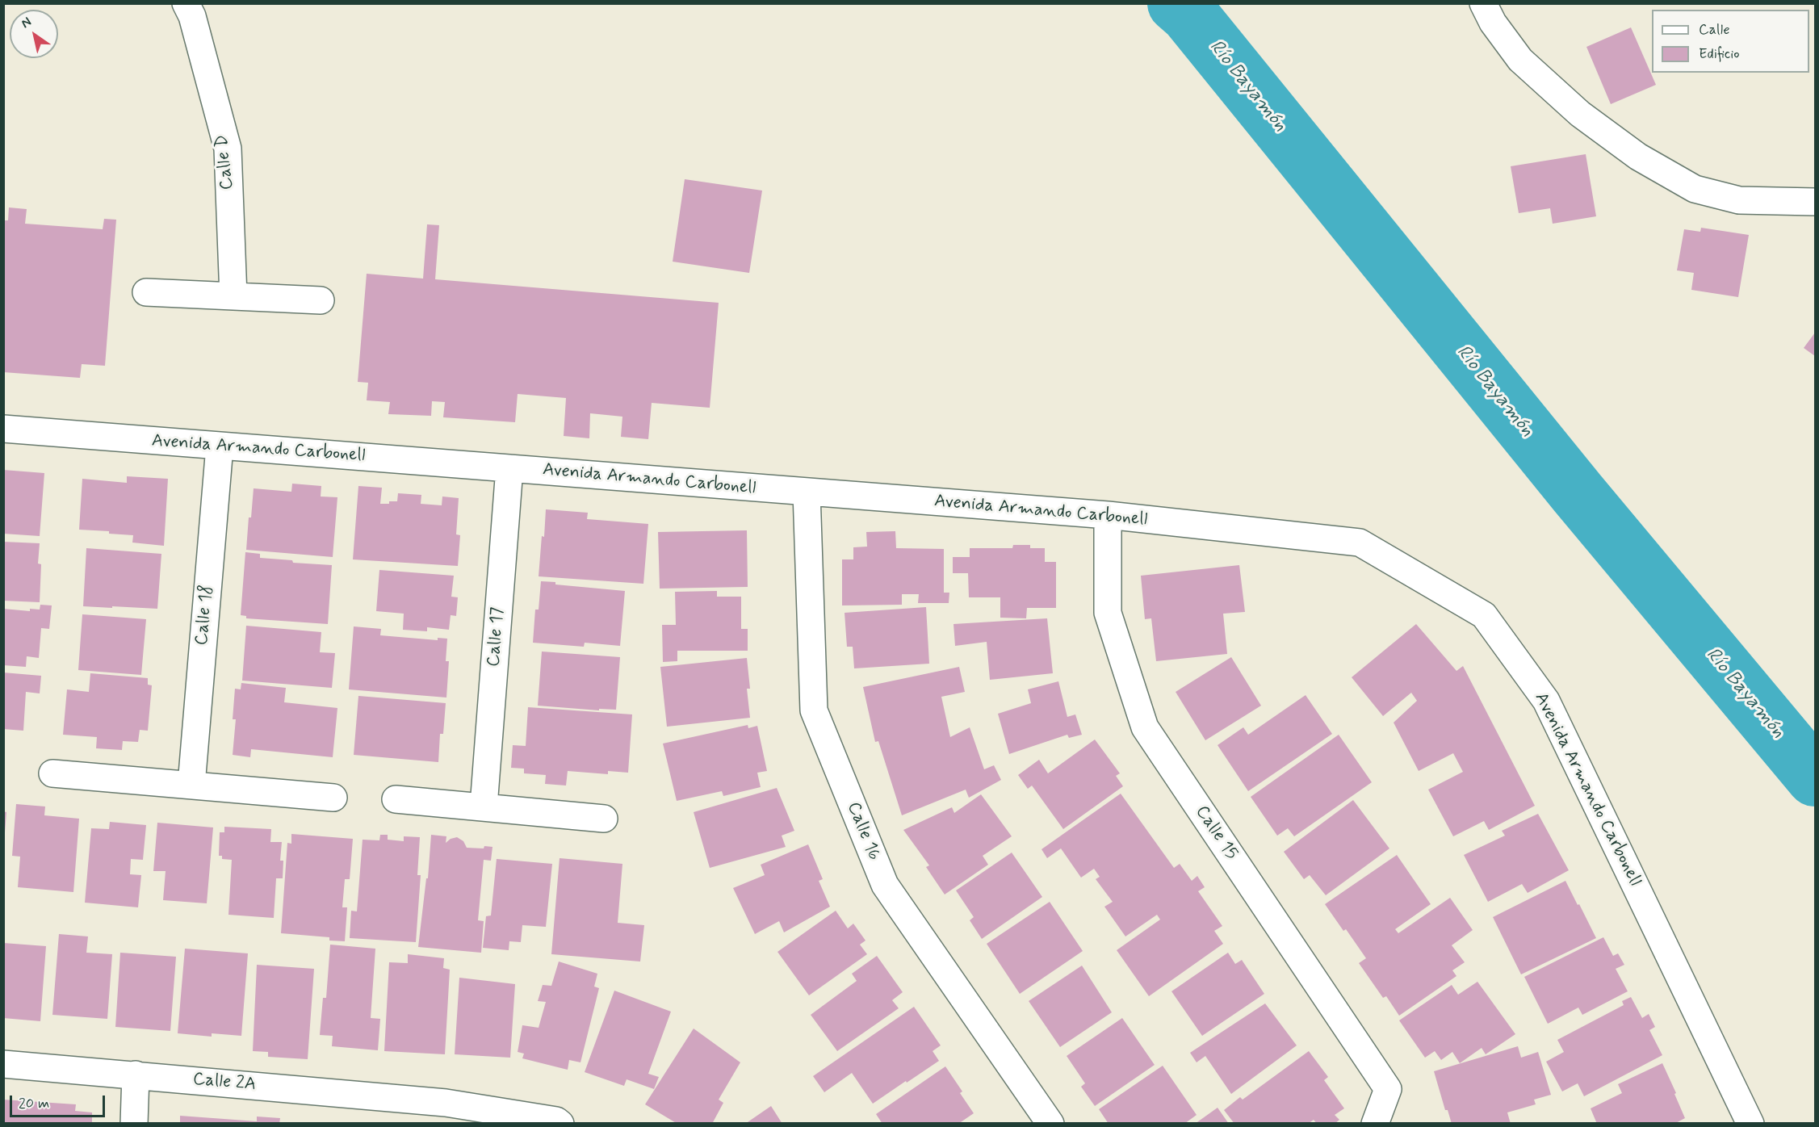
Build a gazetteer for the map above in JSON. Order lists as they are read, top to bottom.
{
  "streets": {
    "street": [
      "Calle D",
      "Avenida Armando Carbonell",
      "Calle 18",
      "Calle 17",
      "Calle 16",
      "Calle 15",
      "Calle 2A"
    ]
  },
  "crossings": [
    ["Avenida Armando Carbonell", "Calle 18"],
    ["Avenida Armando Carbonell", "Calle 17"],
    ["Avenida Armando Carbonell", "Calle 16"],
    ["Avenida Armando Carbonell", "Calle 15"]
  ],
  "water": ["Río Bayamón"],
  "legend": ["Calle", "Edificio"],
  "scale_bar": "20 m",
  "north": "top left"
}
